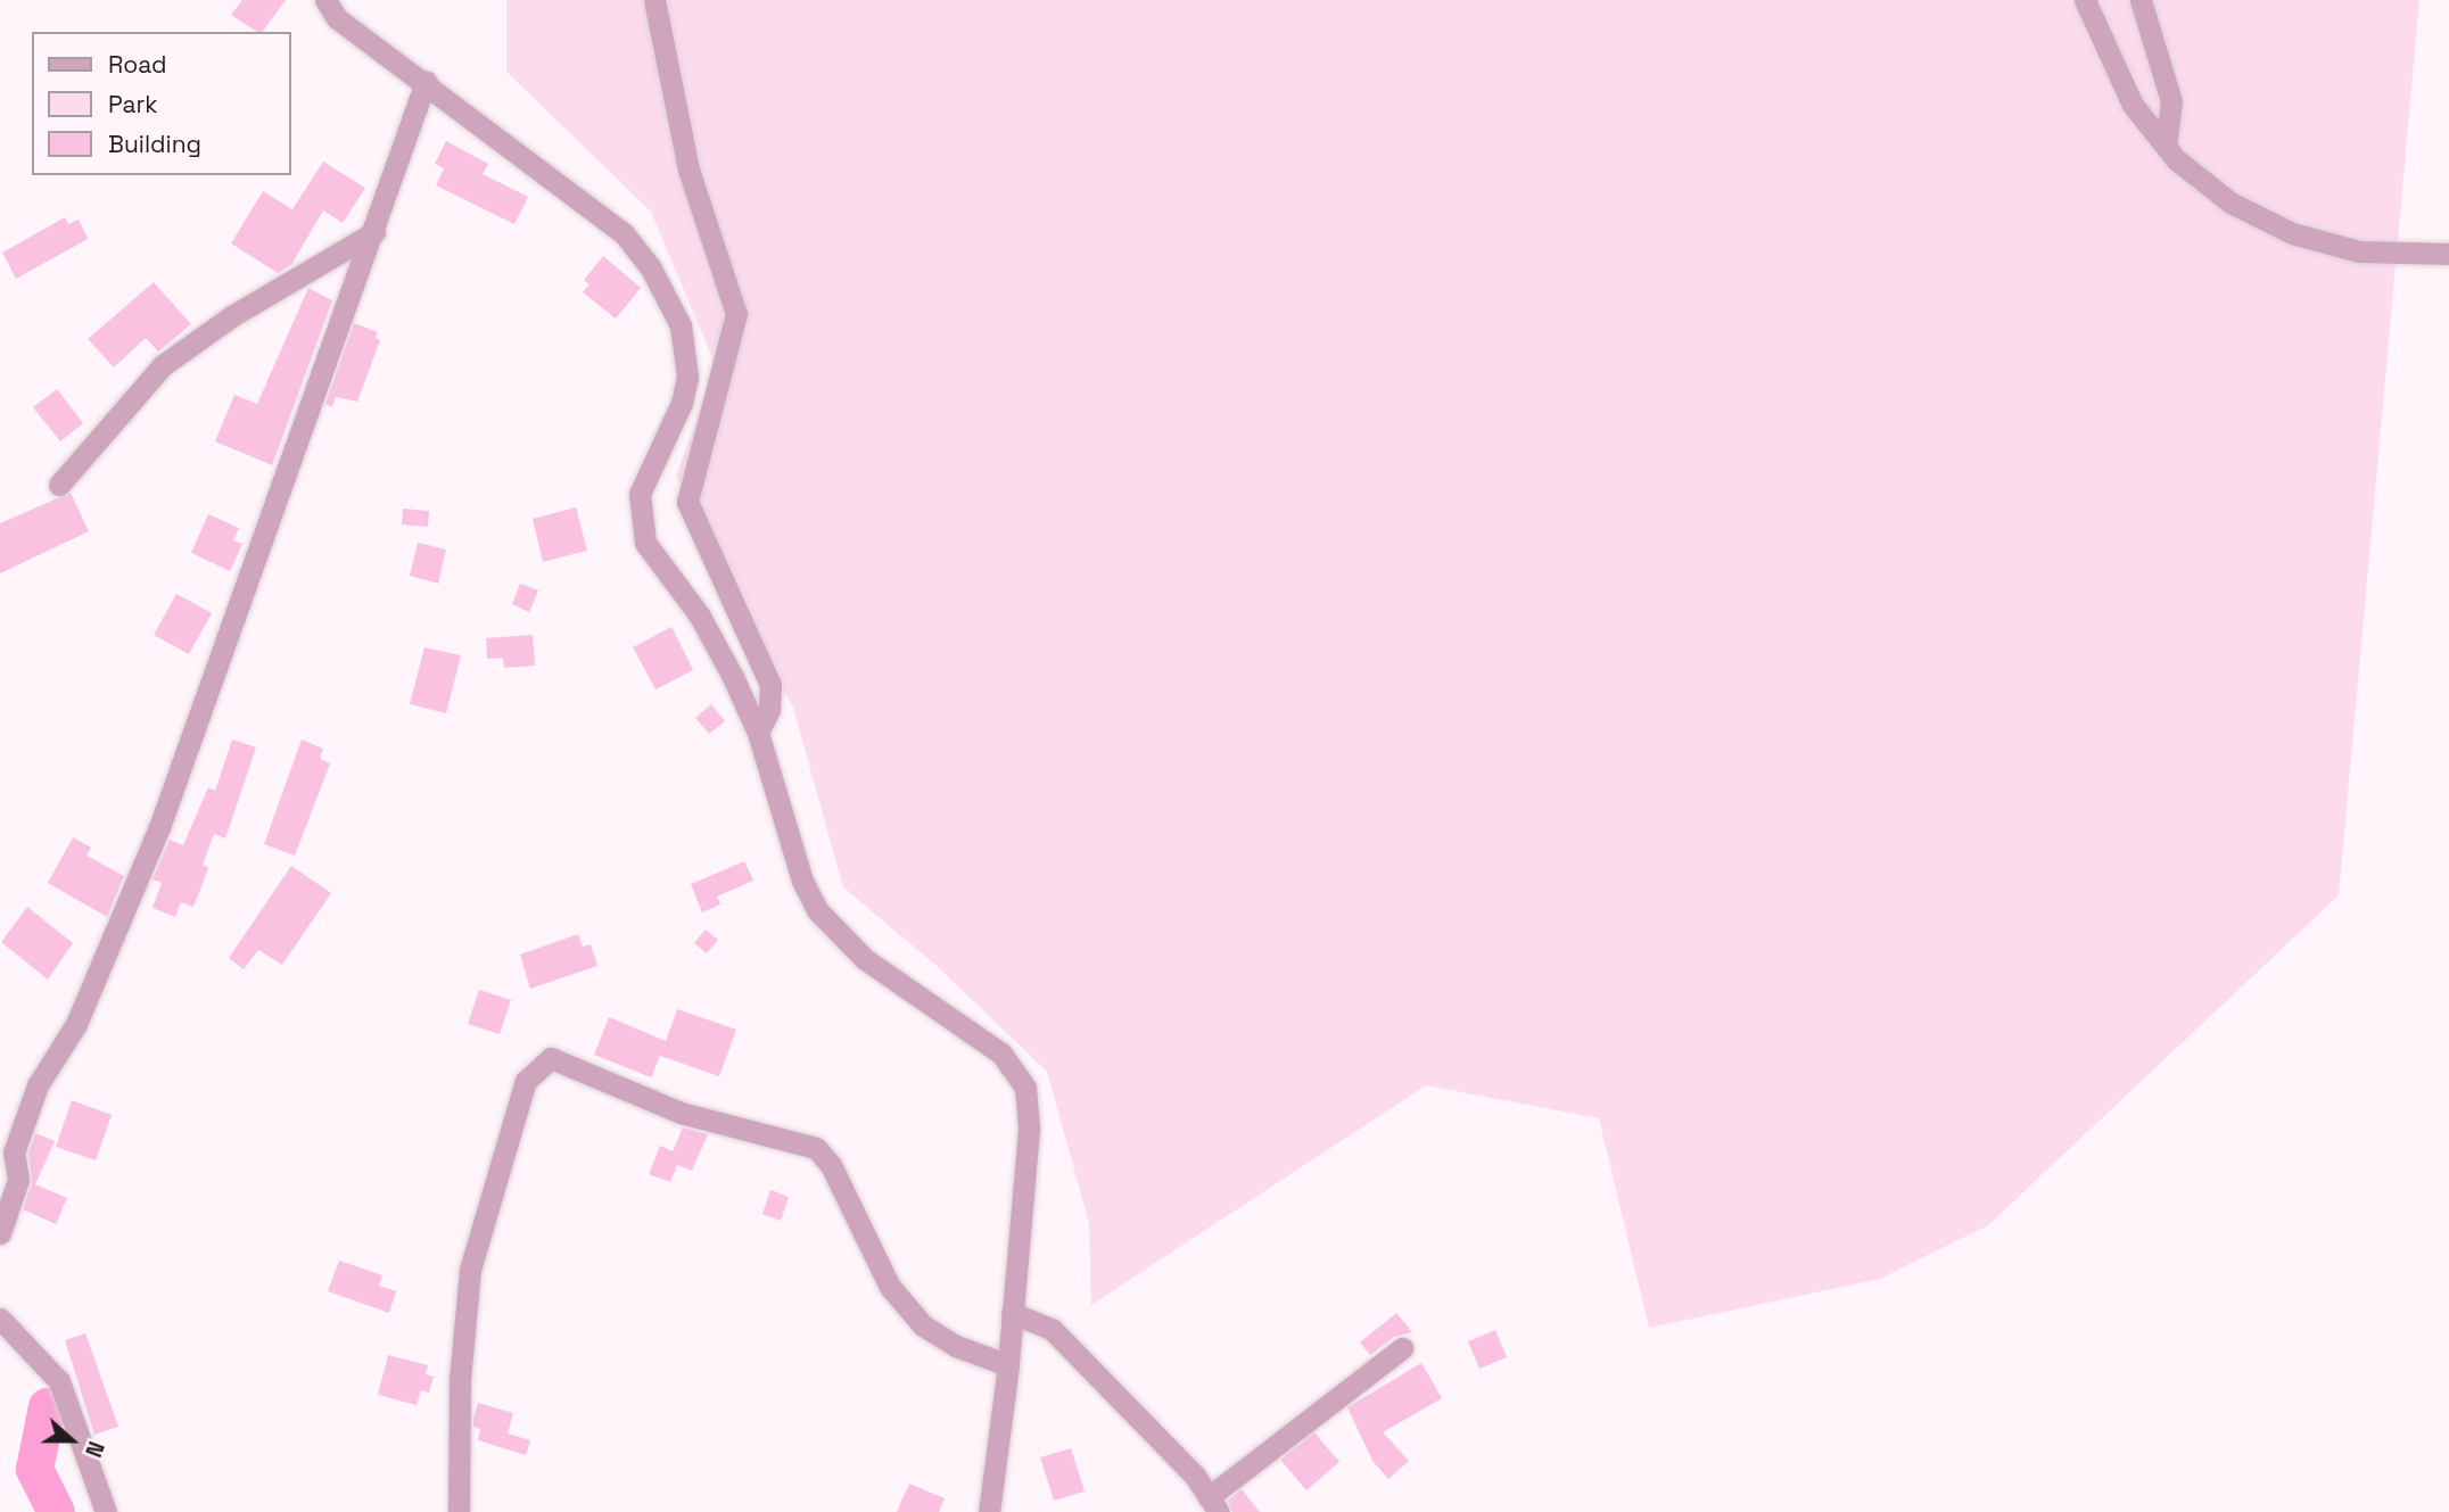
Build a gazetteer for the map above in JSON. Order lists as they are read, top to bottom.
{
  "legend": ["Road", "Park", "Building"],
  "north": "right"
}
